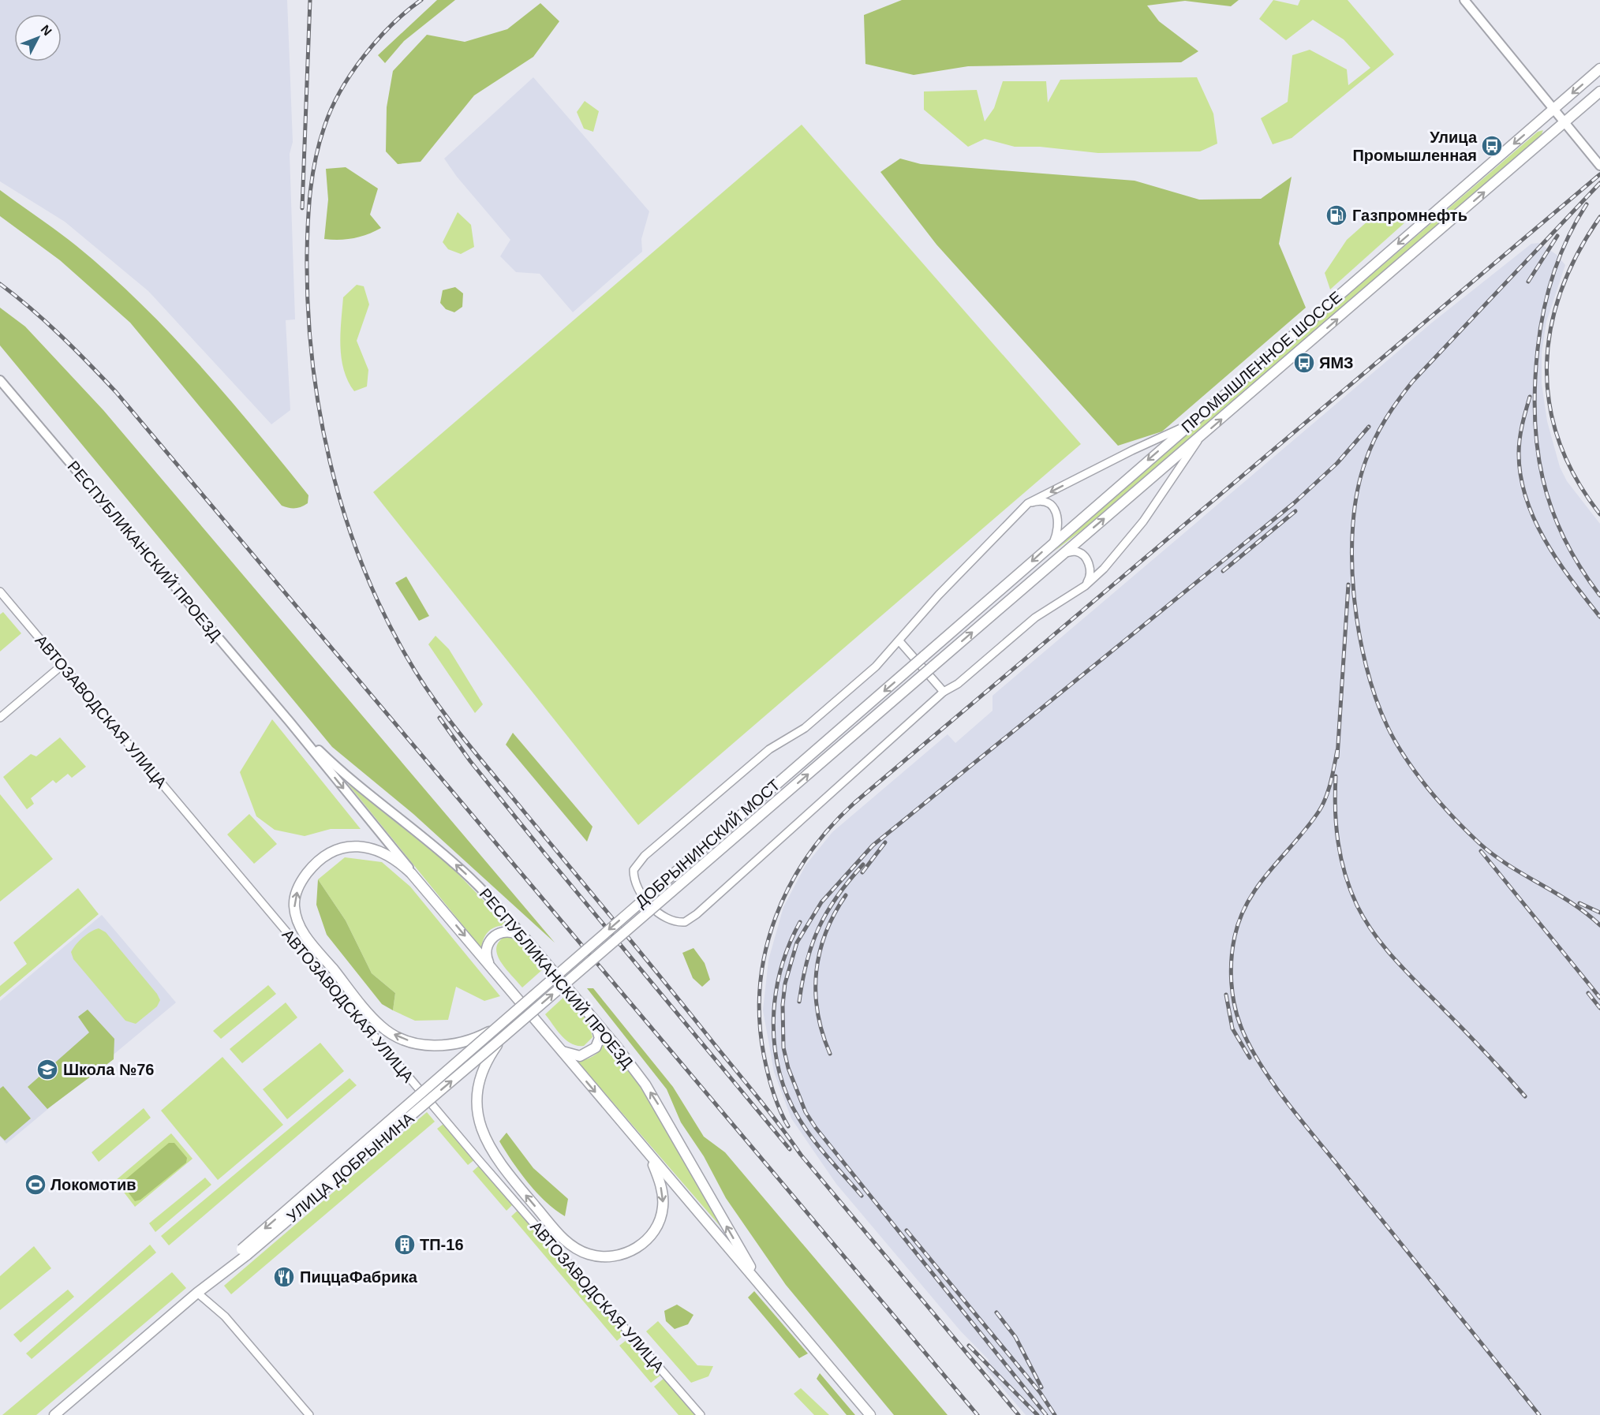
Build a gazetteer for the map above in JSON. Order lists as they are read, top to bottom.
{
  "streets": {
    "main road": [
      "ПРОМЫШЛЕННОЕ ШОССЕ",
      "РЕСПУБЛИКАНСКИЙ ПРОЕЗД",
      "ДОБРЫНИНСКИЙ МОСТ",
      "УЛИЦА ДОБРЫНИНА"
    ],
    "street": ["АВТОЗАВОДСКАЯ УЛИЦА"]
  },
  "crossings": [
    ["ПРОМЫШЛЕННОЕ ШОССЕ", "ДОБРЫНИНСКИЙ МОСТ"],
    ["ДОБРЫНИНСКИЙ МОСТ", "УЛИЦА ДОБРЫНИНА"]
  ],
  "places": {
    "bus stop": ["Улица Промышленная", "ЯМЗ"],
    "fuel station": ["Газпромнефть"],
    "school or university": ["Школа №76"],
    "sports": ["Локомотив"],
    "building": ["ТП-16"],
    "restaurant": ["ПиццаФабрика"]
  },
  "north": "top right"
}
